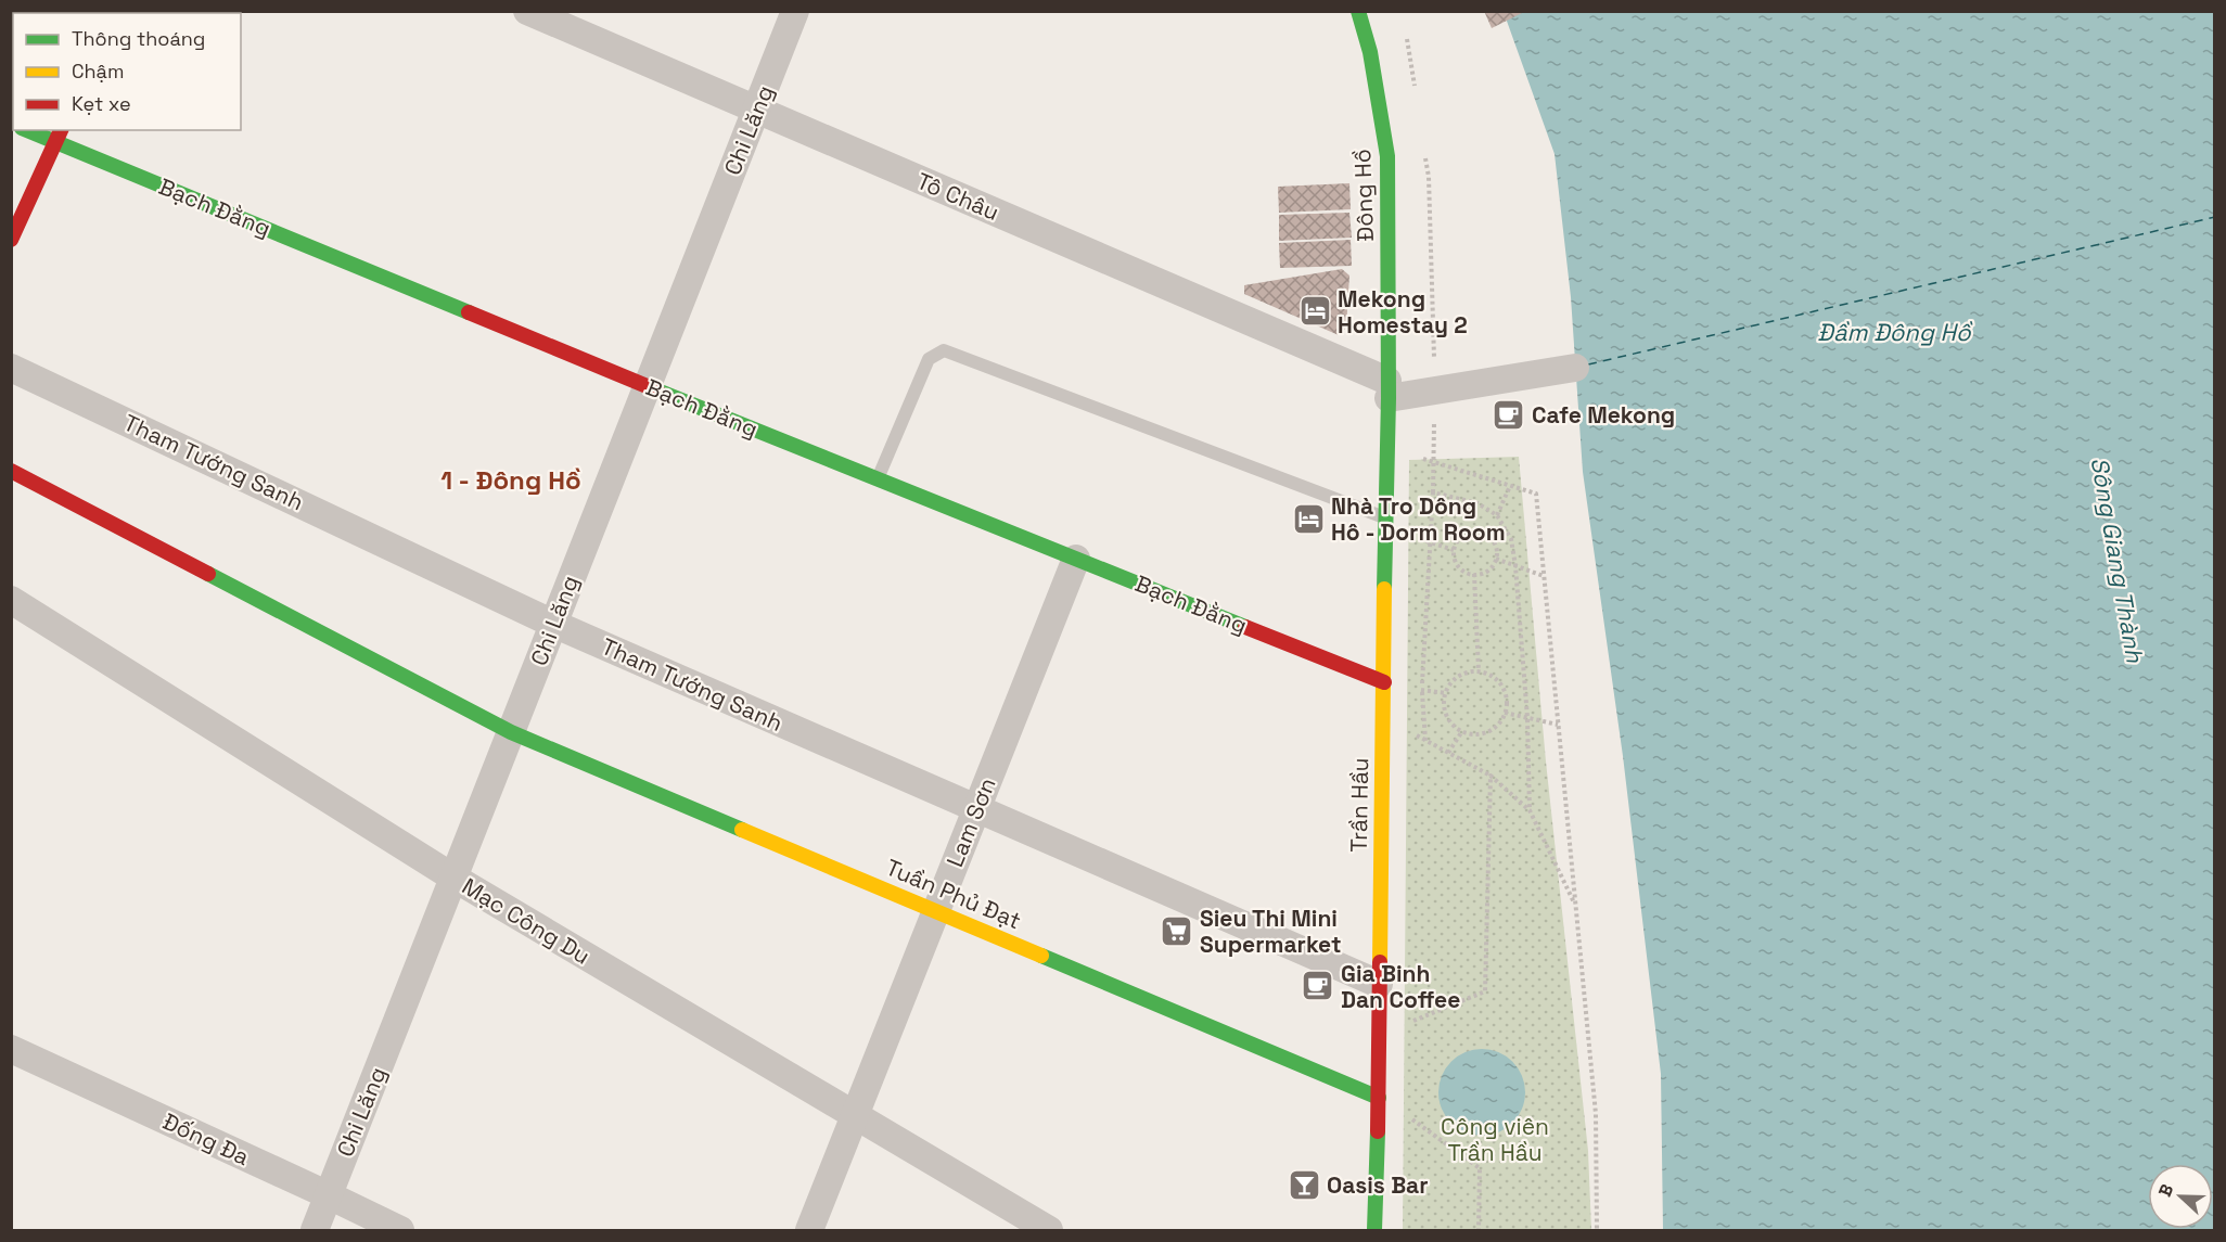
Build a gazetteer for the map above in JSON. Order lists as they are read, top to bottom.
{
  "streets": {
    "street": [
      "Chi Lăng",
      "Đông Hồ",
      "Tô Châu",
      "Bạch Đằng",
      "Tham Tướng Sanh",
      "Trần Hầu",
      "Lam Sơn",
      "Tuần Phủ Đạt",
      "Mạc Công Du",
      "Đống Đa"
    ]
  },
  "crossings": [
    ["Chi Lăng", "Tô Châu"],
    ["Chi Lăng", "Bạch Đằng"],
    ["Chi Lăng", "Tham Tướng Sanh"],
    ["Chi Lăng", "Tuần Phủ Đạt"],
    ["Chi Lăng", "Mạc Công Du"],
    ["Chi Lăng", "Đống Đa"],
    ["Đông Hồ", "Tô Châu"],
    ["Đông Hồ", "Trần Hầu"],
    ["Tô Châu", "Trần Hầu"],
    ["Bạch Đằng", "Trần Hầu"],
    ["Bạch Đằng", "Lam Sơn"],
    ["Tham Tướng Sanh", "Trần Hầu"],
    ["Tham Tướng Sanh", "Lam Sơn"],
    ["Trần Hầu", "Tuần Phủ Đạt"],
    ["Lam Sơn", "Tuần Phủ Đạt"],
    ["Lam Sơn", "Mạc Công Du"]
  ],
  "districts": ["1 - Đông Hồ"],
  "water": ["Đầm Đông Hồ", "Sông Giang Thành"],
  "parks": ["Công viên Trần Hầu"],
  "places": {
    "hotel": ["Mekong Homestay 2", "Nhà Tro Dông Hô - Dorm Room"],
    "cafe": ["Cafe Mekong", "Gia Binh Dan Coffee"],
    "supermarket": ["Sieu Thi Mini Supermarket"],
    "bar": ["Oasis Bar"]
  },
  "legend": ["Thông thoáng", "Chậm", "Kẹt xe"],
  "north": "left"
}
